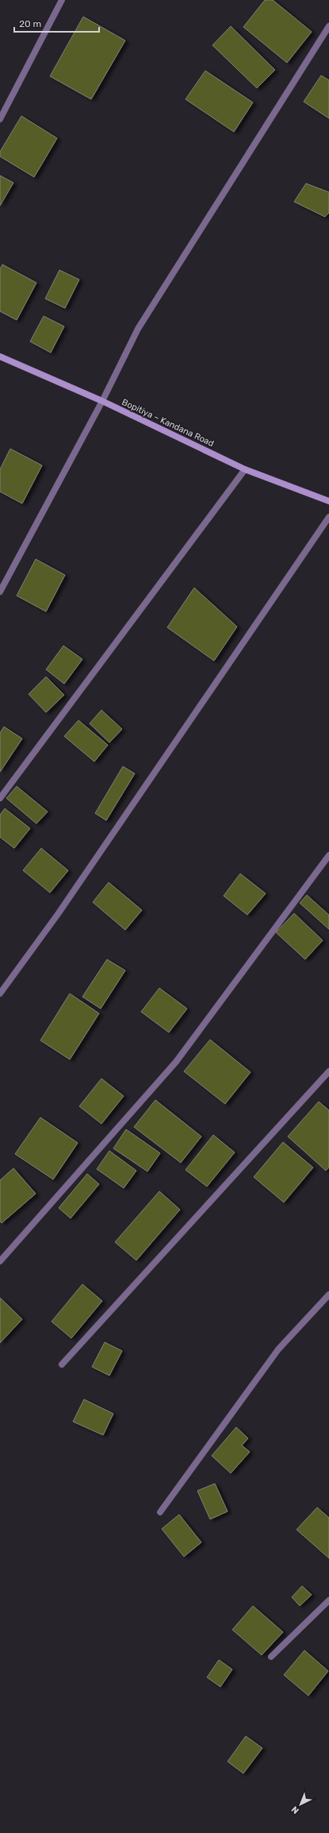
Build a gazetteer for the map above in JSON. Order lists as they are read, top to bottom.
{
  "streets": {
    "street": ["Bopitiya – Kandana Road"]
  },
  "scale_bar": "20 m",
  "north": "bottom left"
}
